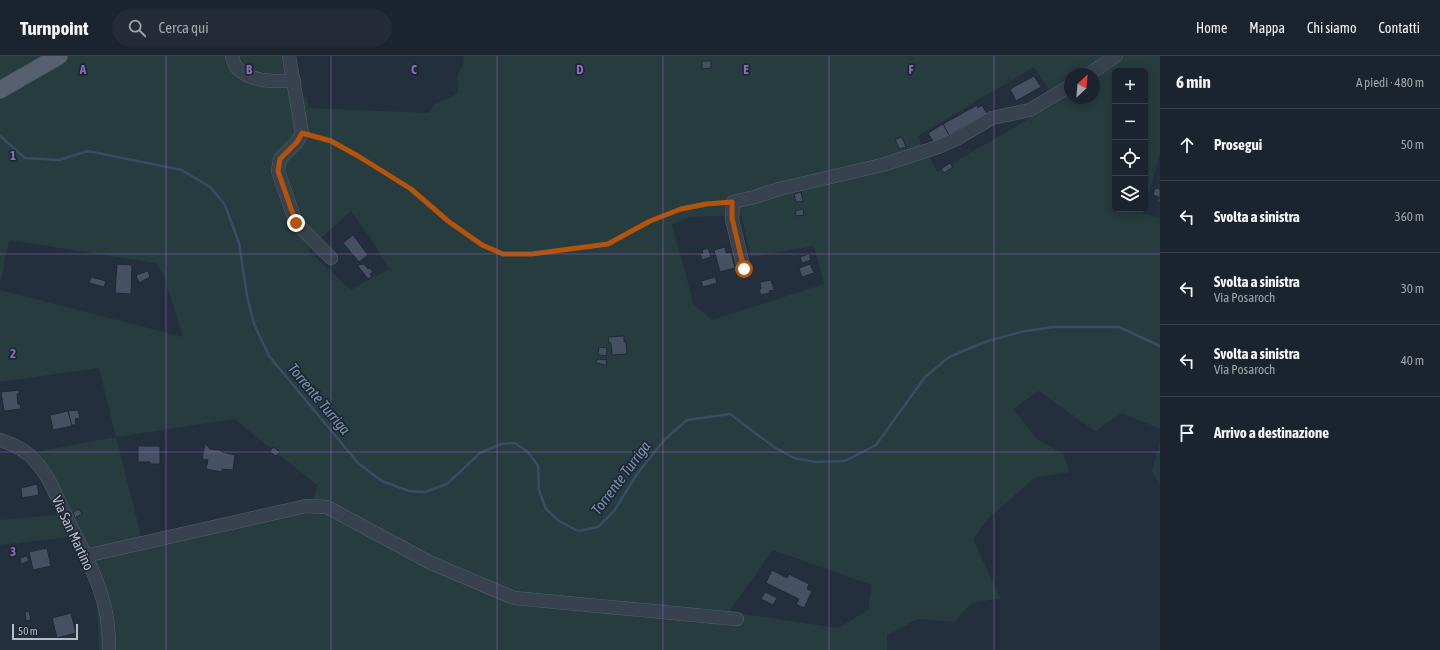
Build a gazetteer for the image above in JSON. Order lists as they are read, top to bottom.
{
  "streets": {
    "street": ["Via San Martino"]
  },
  "water": ["Torrente Turriga"],
  "scale_bar": "50 m",
  "north": "top right",
  "page": {
    "header": "Turnpoint",
    "search": "Cerca qui",
    "nav": [
      "Home",
      "Mappa",
      "Chi siamo",
      "Contatti"
    ],
    "heading": ["6 min", "A piedi · 480 m"],
    "map_buttons": ["+", "−"],
    "list": [
      ["Prosegui", "50 m"],
      ["Svolta a sinistra", "360 m"],
      ["Svolta a sinistra", "Via Posaroch", "30 m"],
      ["Svolta a sinistra", "Via Posaroch", "40 m"],
      "Arrivo a destinazione"
    ],
    "scale": "50 m"
  },
  "grid": {
    "columns": [
      "A",
      "B",
      "C",
      "D",
      "E",
      "F"
    ],
    "rows": ["1", "2", "3"]
  }
}
